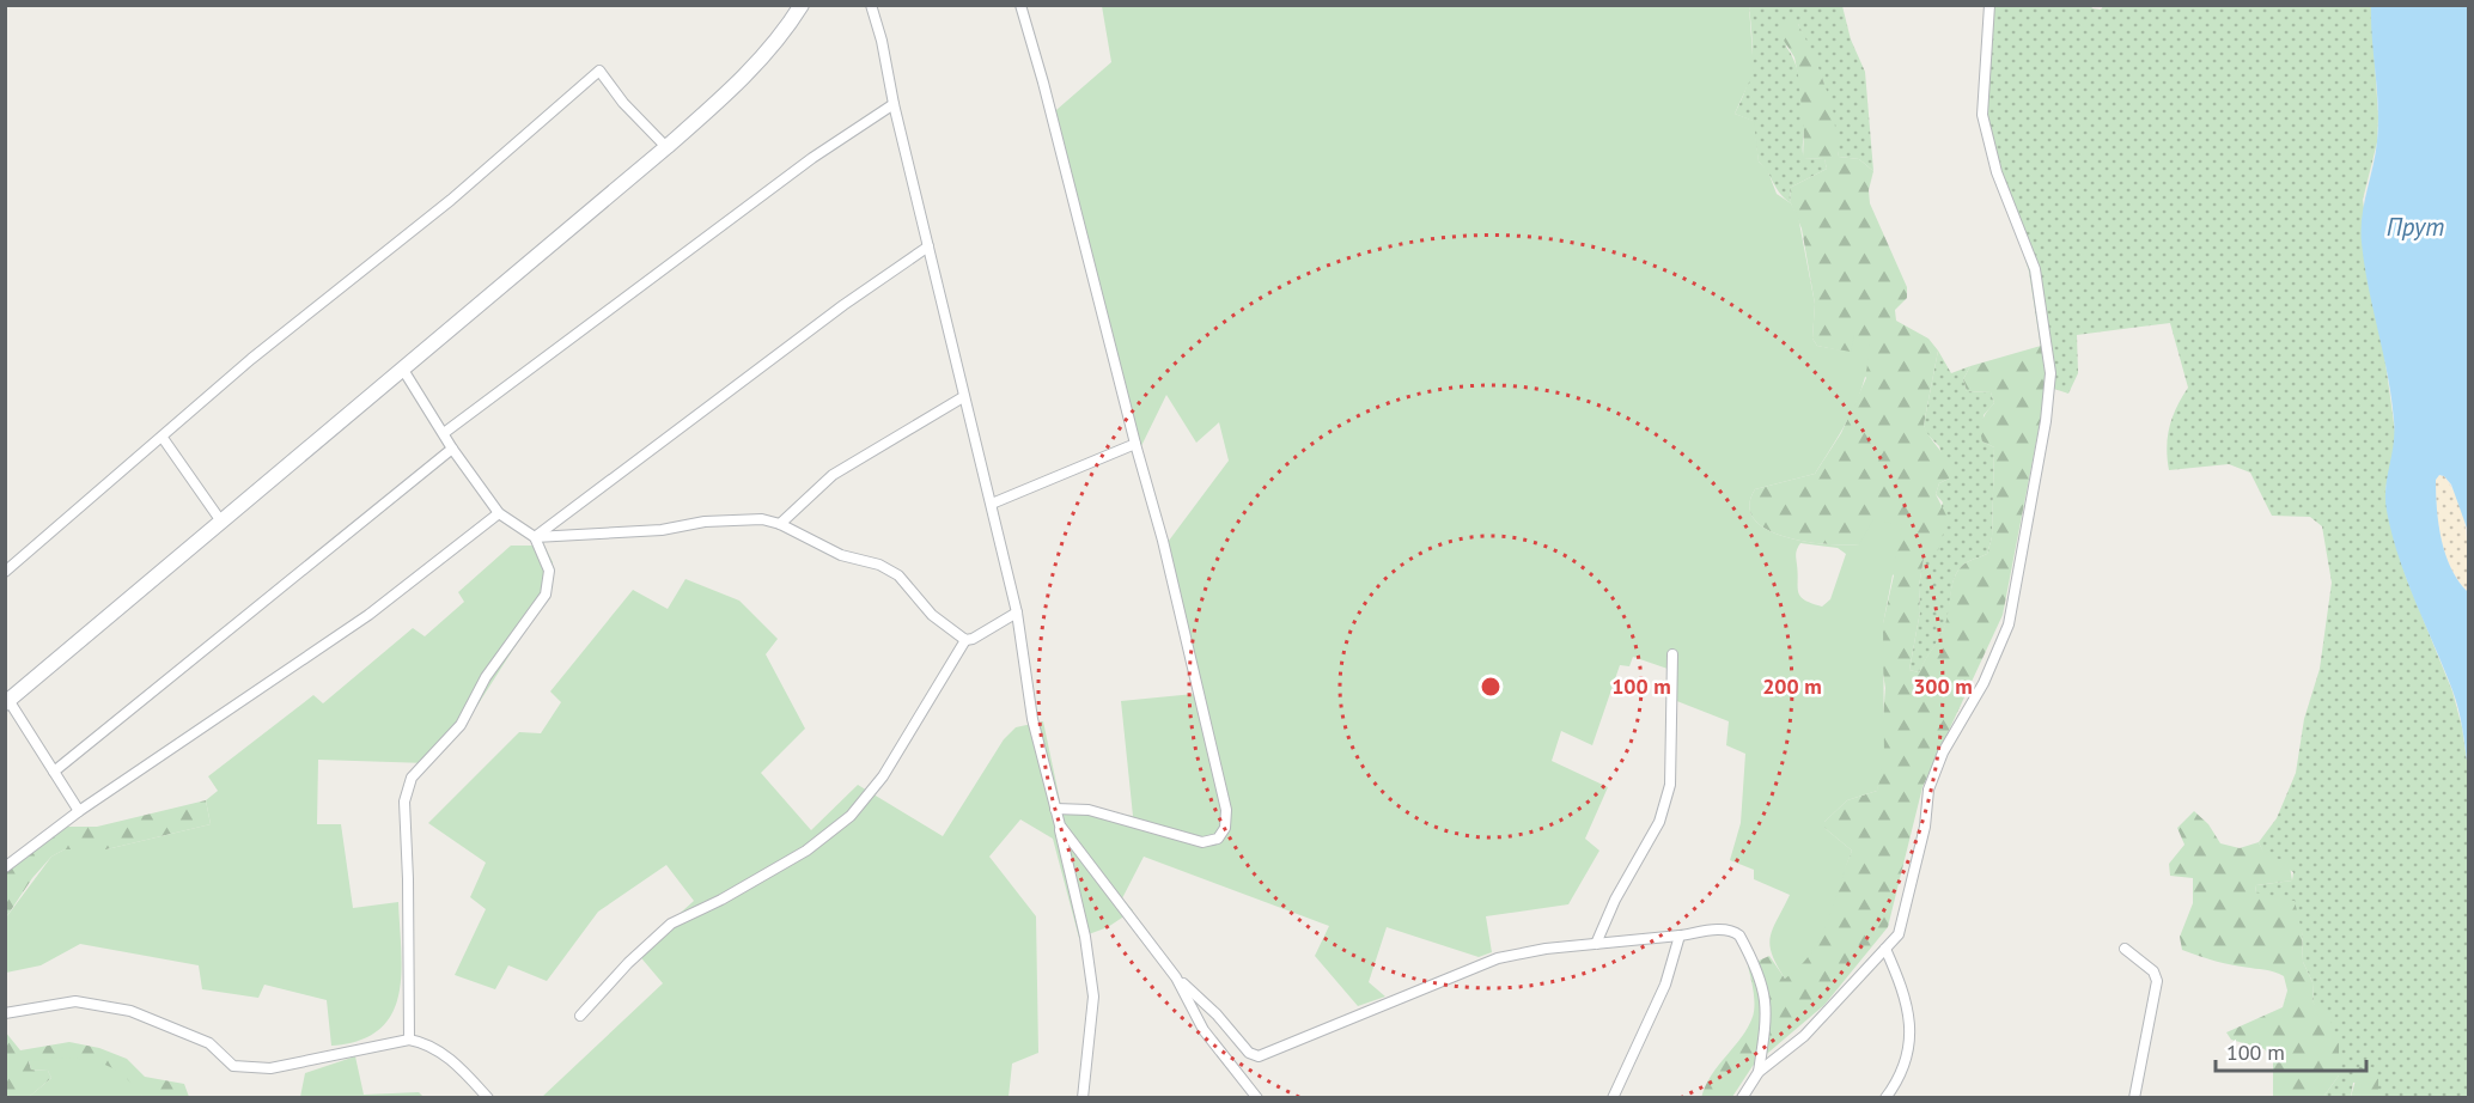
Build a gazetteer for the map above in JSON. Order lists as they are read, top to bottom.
{
  "water": ["Прут"],
  "scale_bar": "100 m",
  "rings": ["100 m", "200 m", "300 m"]
}
